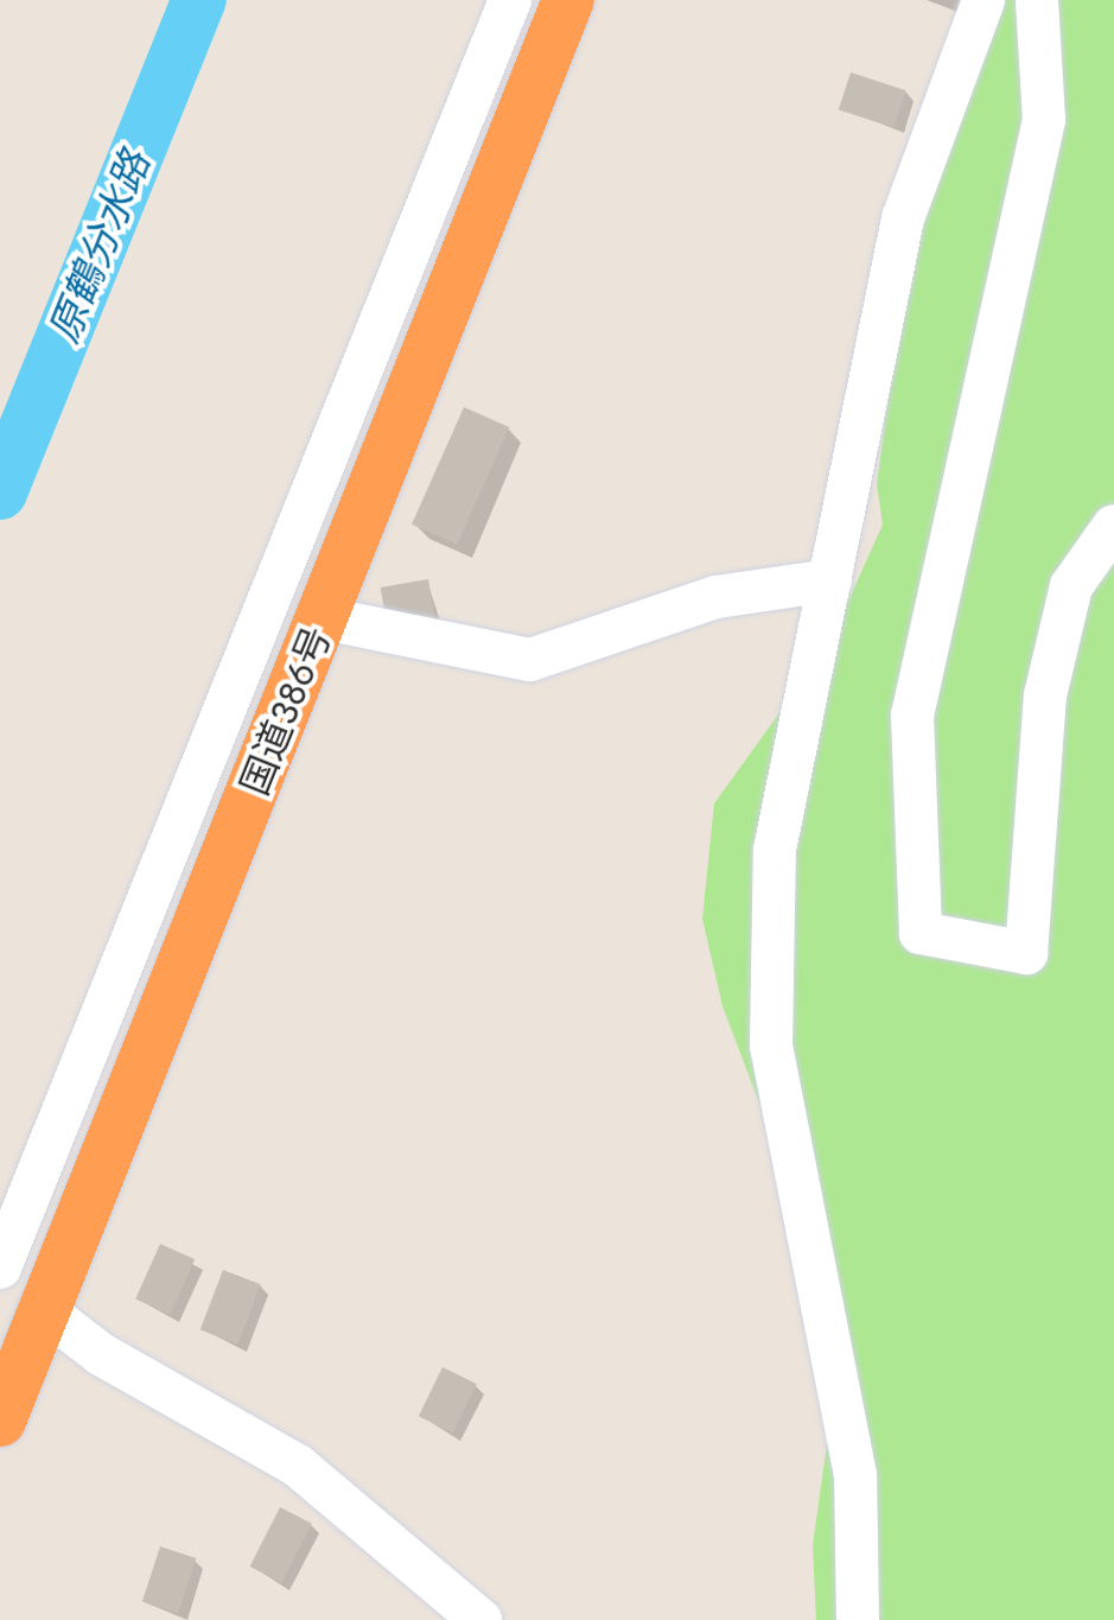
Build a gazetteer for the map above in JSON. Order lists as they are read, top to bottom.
{
  "streets": {
    "highway": ["国道386号"]
  },
  "water": ["原鶴分水路"]
}
